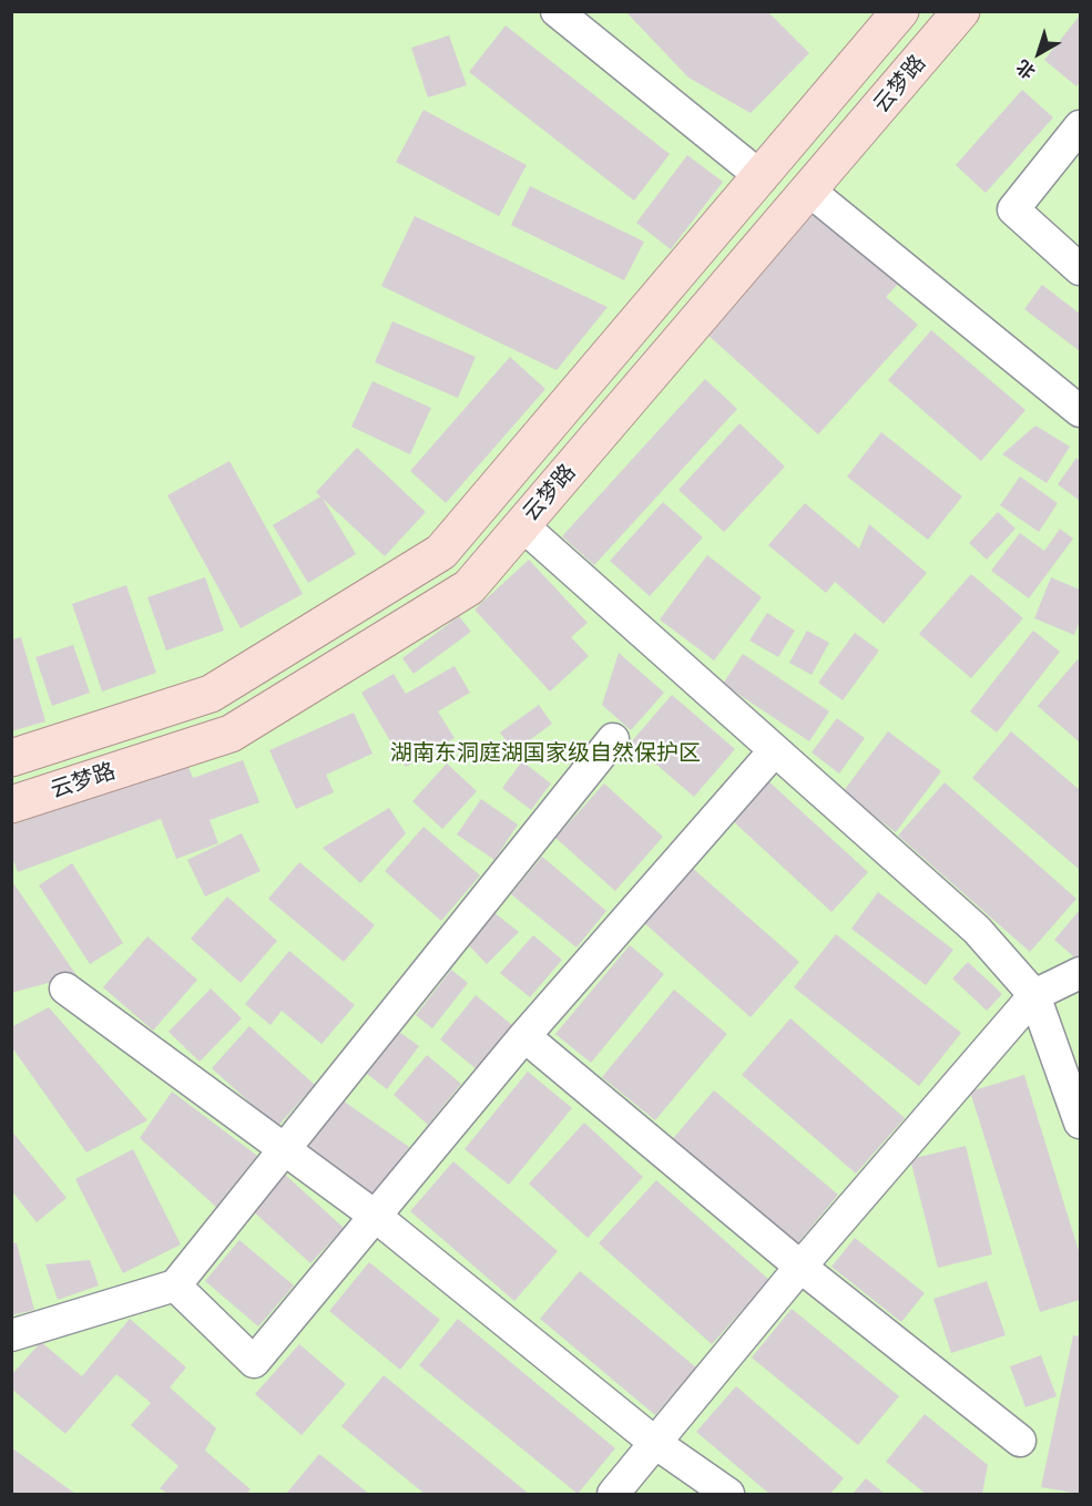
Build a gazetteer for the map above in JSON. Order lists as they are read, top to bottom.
{
  "streets": {
    "main road": ["云梦路"]
  },
  "parks": ["湖南东洞庭湖国家级自然保护区"],
  "north": "bottom left"
}
